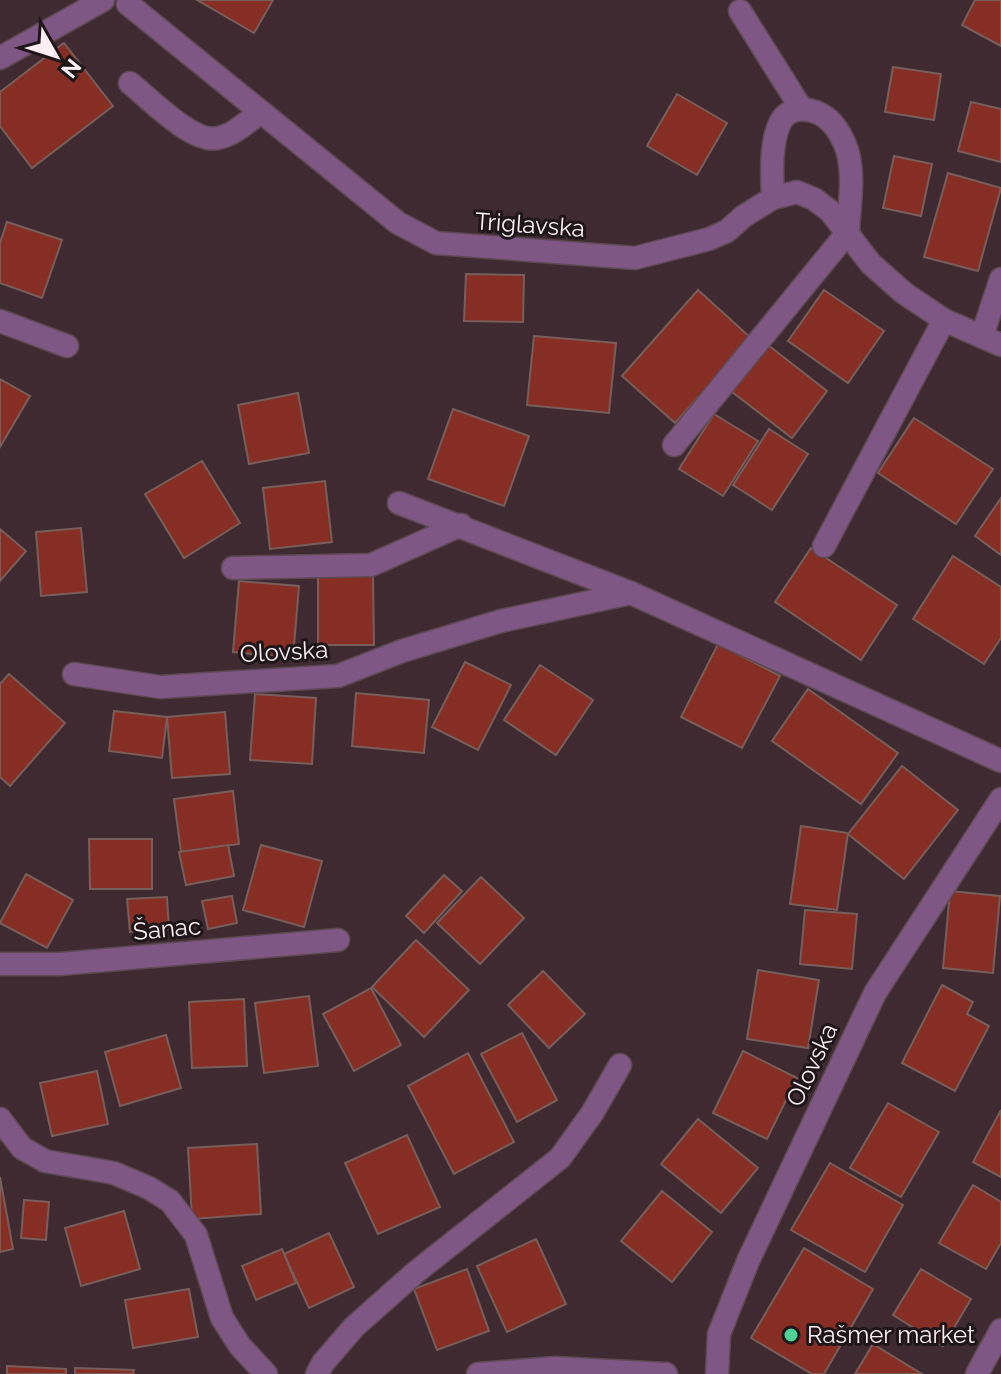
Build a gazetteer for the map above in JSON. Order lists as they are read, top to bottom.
{
  "streets": {
    "street": ["Triglavska", "Olovska", "Šanac"]
  },
  "places": ["Rašmer market"],
  "north": "bottom right"
}
